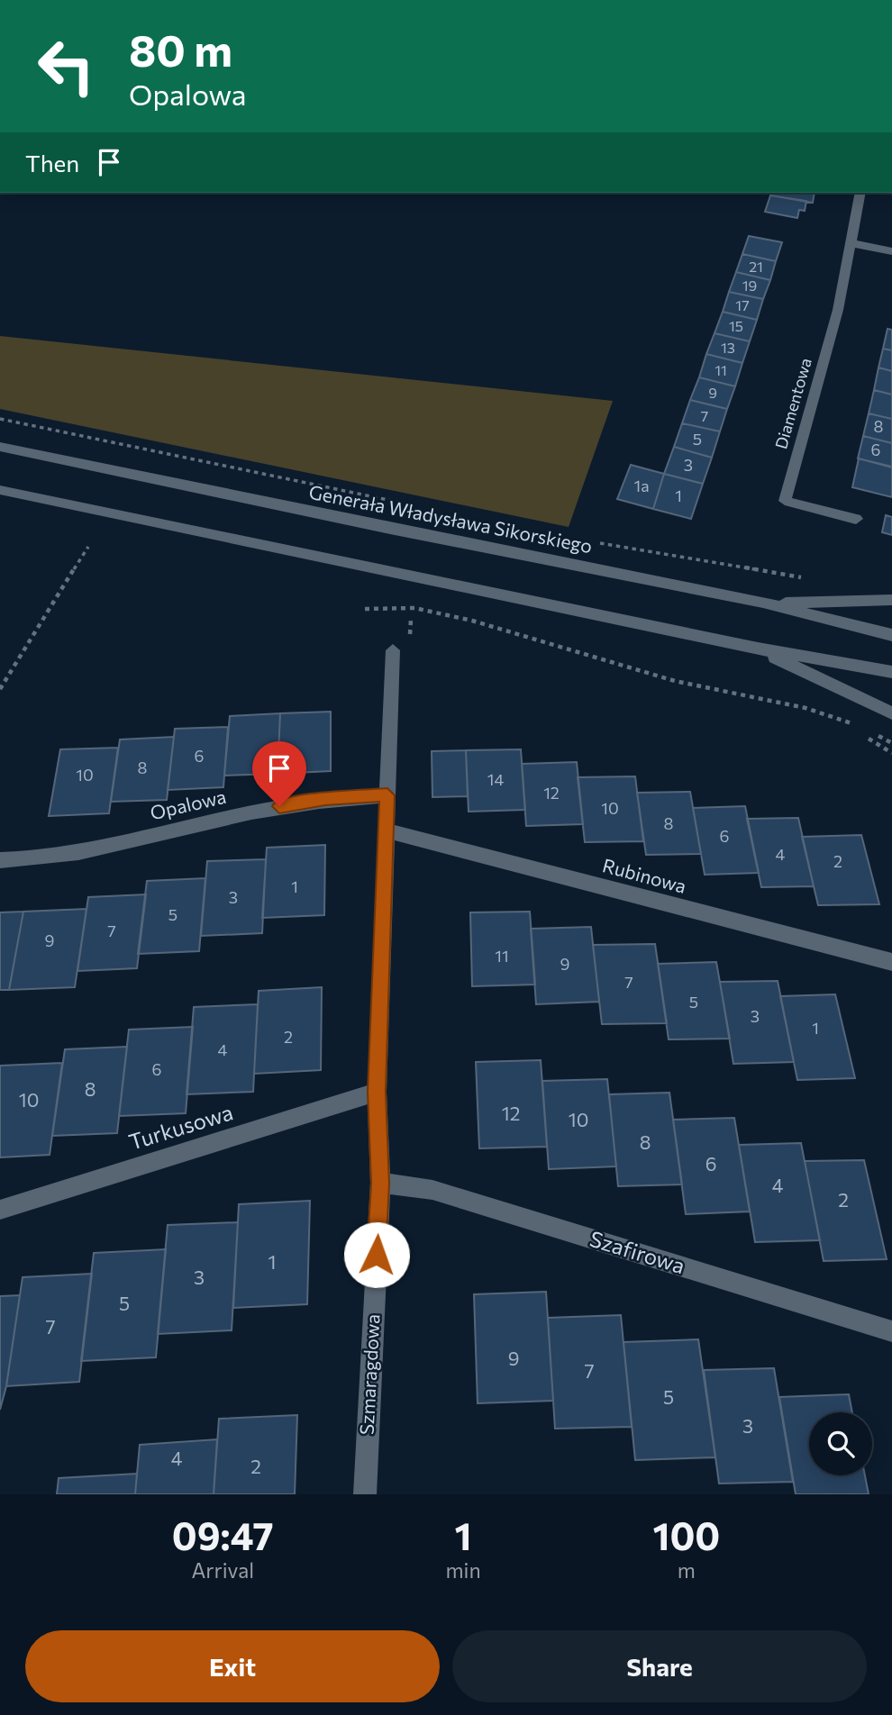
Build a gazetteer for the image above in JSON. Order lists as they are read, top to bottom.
{
  "streets": {
    "street": [
      "Diamentowa",
      "Generała Władysława Sikorskiego",
      "Opalowa",
      "Rubinowa",
      "Turkusowa",
      "Szafirowa",
      "Szmaragdowa"
    ]
  },
  "crossings": [
    ["Opalowa", "Szmaragdowa"],
    ["Rubinowa", "Szmaragdowa"],
    ["Turkusowa", "Szmaragdowa"],
    ["Szafirowa", "Szmaragdowa"]
  ],
  "house_numbers": [
    "21",
    "19",
    "17",
    "15",
    "13",
    "11",
    "9",
    "7",
    "8",
    "5",
    "6",
    "3",
    "1a",
    "1",
    "6",
    "8",
    "10",
    "14",
    "12",
    "10",
    "8",
    "6",
    "4",
    "2",
    "1",
    "3",
    "5",
    "7",
    "9",
    "11",
    "9",
    "7",
    "5",
    "3",
    "1",
    "2",
    "4",
    "6",
    "8",
    "10",
    "12",
    "10",
    "8",
    "6",
    "4",
    "2",
    "1",
    "3",
    "5",
    "7",
    "9",
    "7",
    "5",
    "3",
    "4",
    "2"
  ],
  "page": {
    "turn": ["80 m", "Opalowa"],
    "then": "Then",
    "eta": [
      "09:47",
      "Arrival",
      "1",
      "min",
      "100",
      "m"
    ],
    "buttons": ["Exit", "Share"]
  }
}
